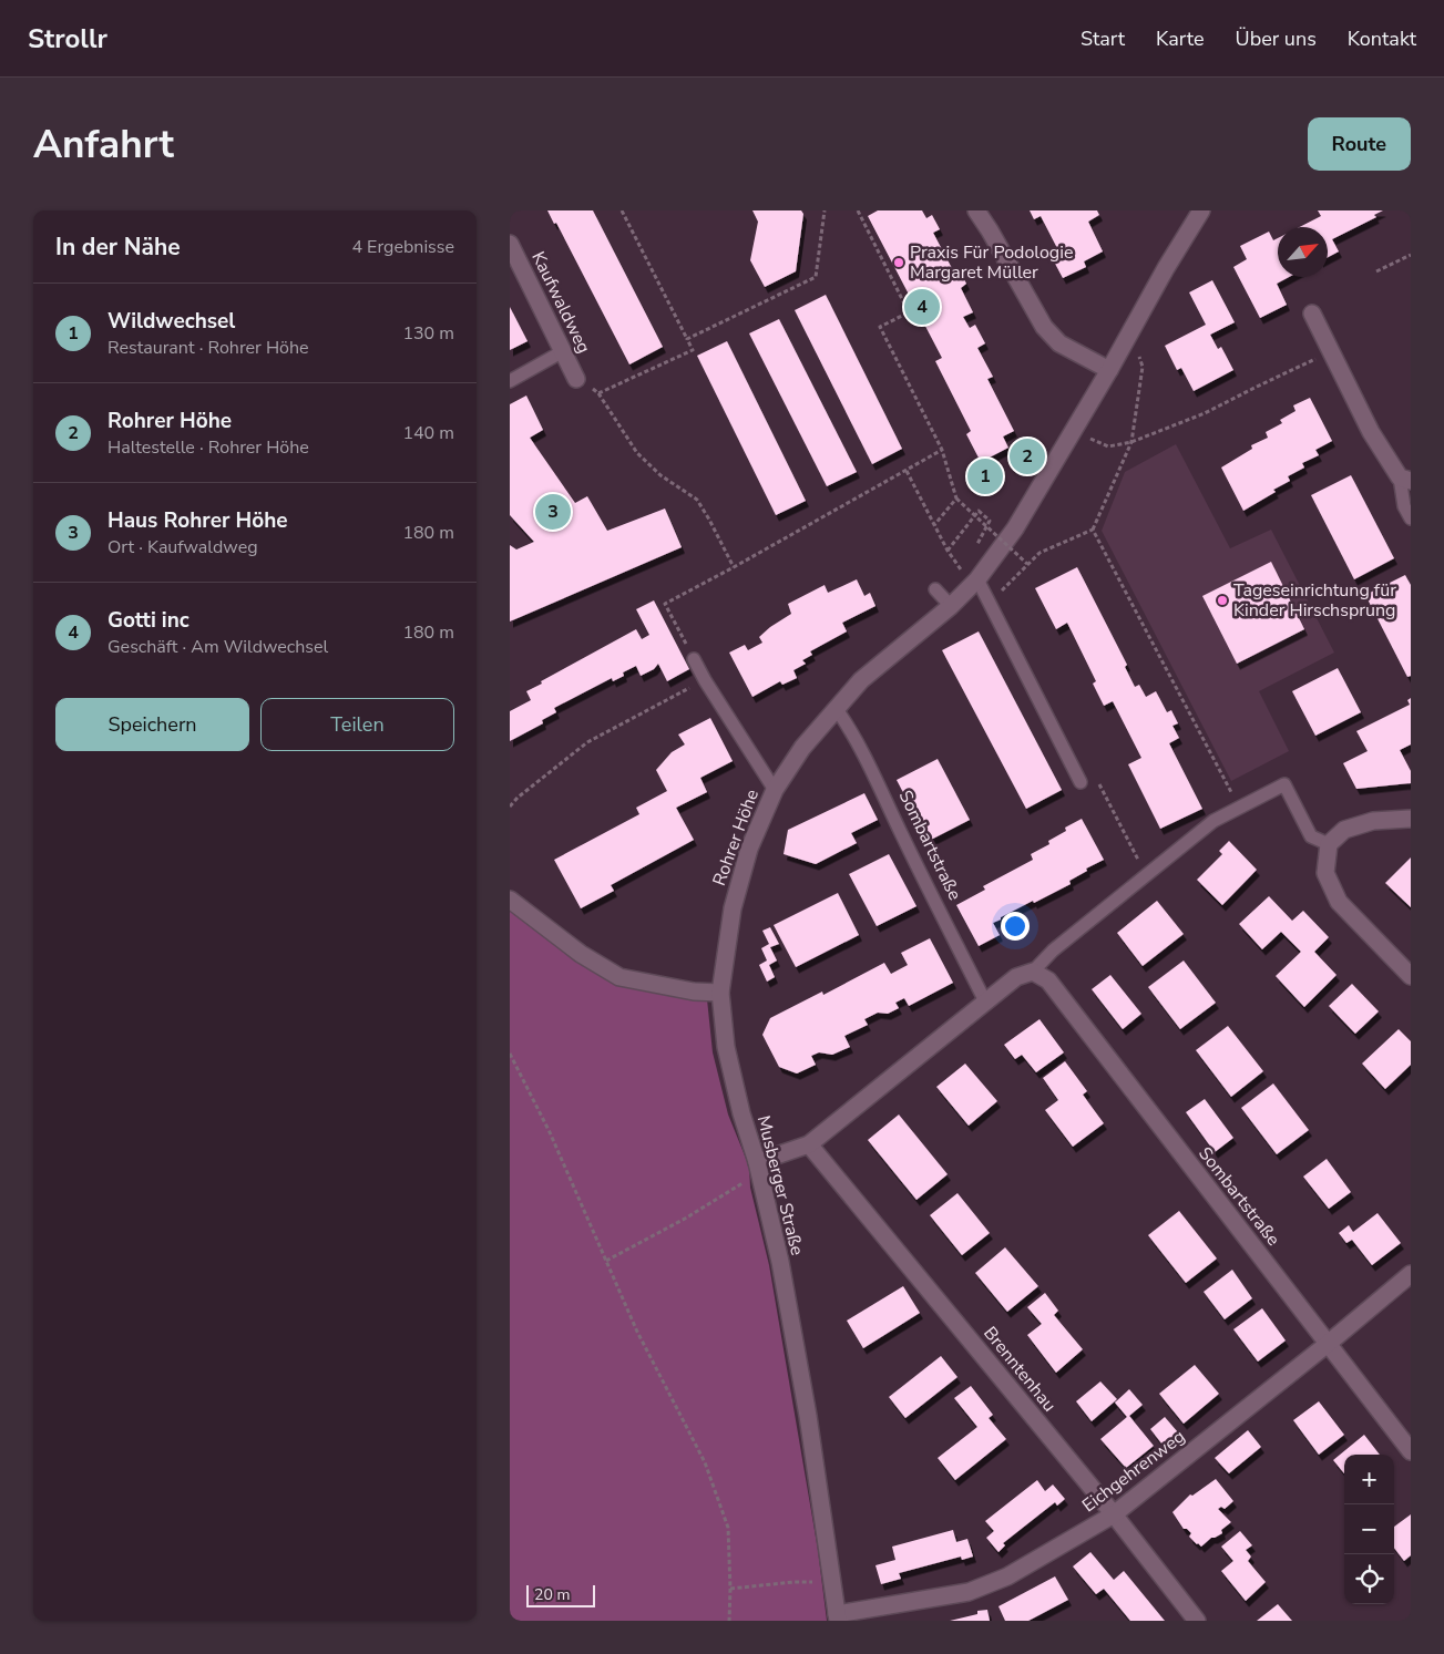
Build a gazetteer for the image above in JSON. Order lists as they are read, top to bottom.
{
  "streets": {
    "street": [
      "Kaufwaldweg",
      "Rohrer Höhe",
      "Sombartstraße",
      "Musberger Straße",
      "Brenntenhau",
      "Eichgehrenweg"
    ]
  },
  "crossings": [
    ["Rohrer Höhe", "Sombartstraße"],
    ["Rohrer Höhe", "Musberger Straße"],
    ["Sombartstraße", "Eichgehrenweg"],
    ["Musberger Straße", "Eichgehrenweg"],
    ["Brenntenhau", "Eichgehrenweg"]
  ],
  "places": ["Praxis Für Podologie Margaret Müller", "Tageseinrichtung für Kinder Hirschsprung"],
  "scale_bar": "20 m",
  "north": "top right",
  "page": {
    "header": "Strollr",
    "nav": [
      "Start",
      "Karte",
      "Über uns",
      "Kontakt"
    ],
    "buttons": [
      "Route",
      ["Speichern", "Teilen"]
    ],
    "title": "Anfahrt",
    "heading": ["In der Nähe", "4 Ergebnisse"],
    "list": [
      {
        "mark": "1",
        "name": "Wildwechsel",
        "note": "Restaurant · Rohrer Höhe",
        "value": "130 m"
      },
      {
        "mark": "2",
        "name": "Rohrer Höhe",
        "note": "Haltestelle · Rohrer Höhe",
        "value": "140 m"
      },
      {
        "mark": "3",
        "name": "Haus Rohrer Höhe",
        "note": "Ort · Kaufwaldweg",
        "value": "180 m"
      },
      {
        "mark": "4",
        "name": "Gotti inc",
        "note": "Geschäft · Am Wildwechsel",
        "value": "180 m"
      }
    ],
    "pins": [
      "4",
      "2",
      "1",
      "3"
    ],
    "map_buttons": ["+", "−"],
    "scale": "20 m"
  }
}
